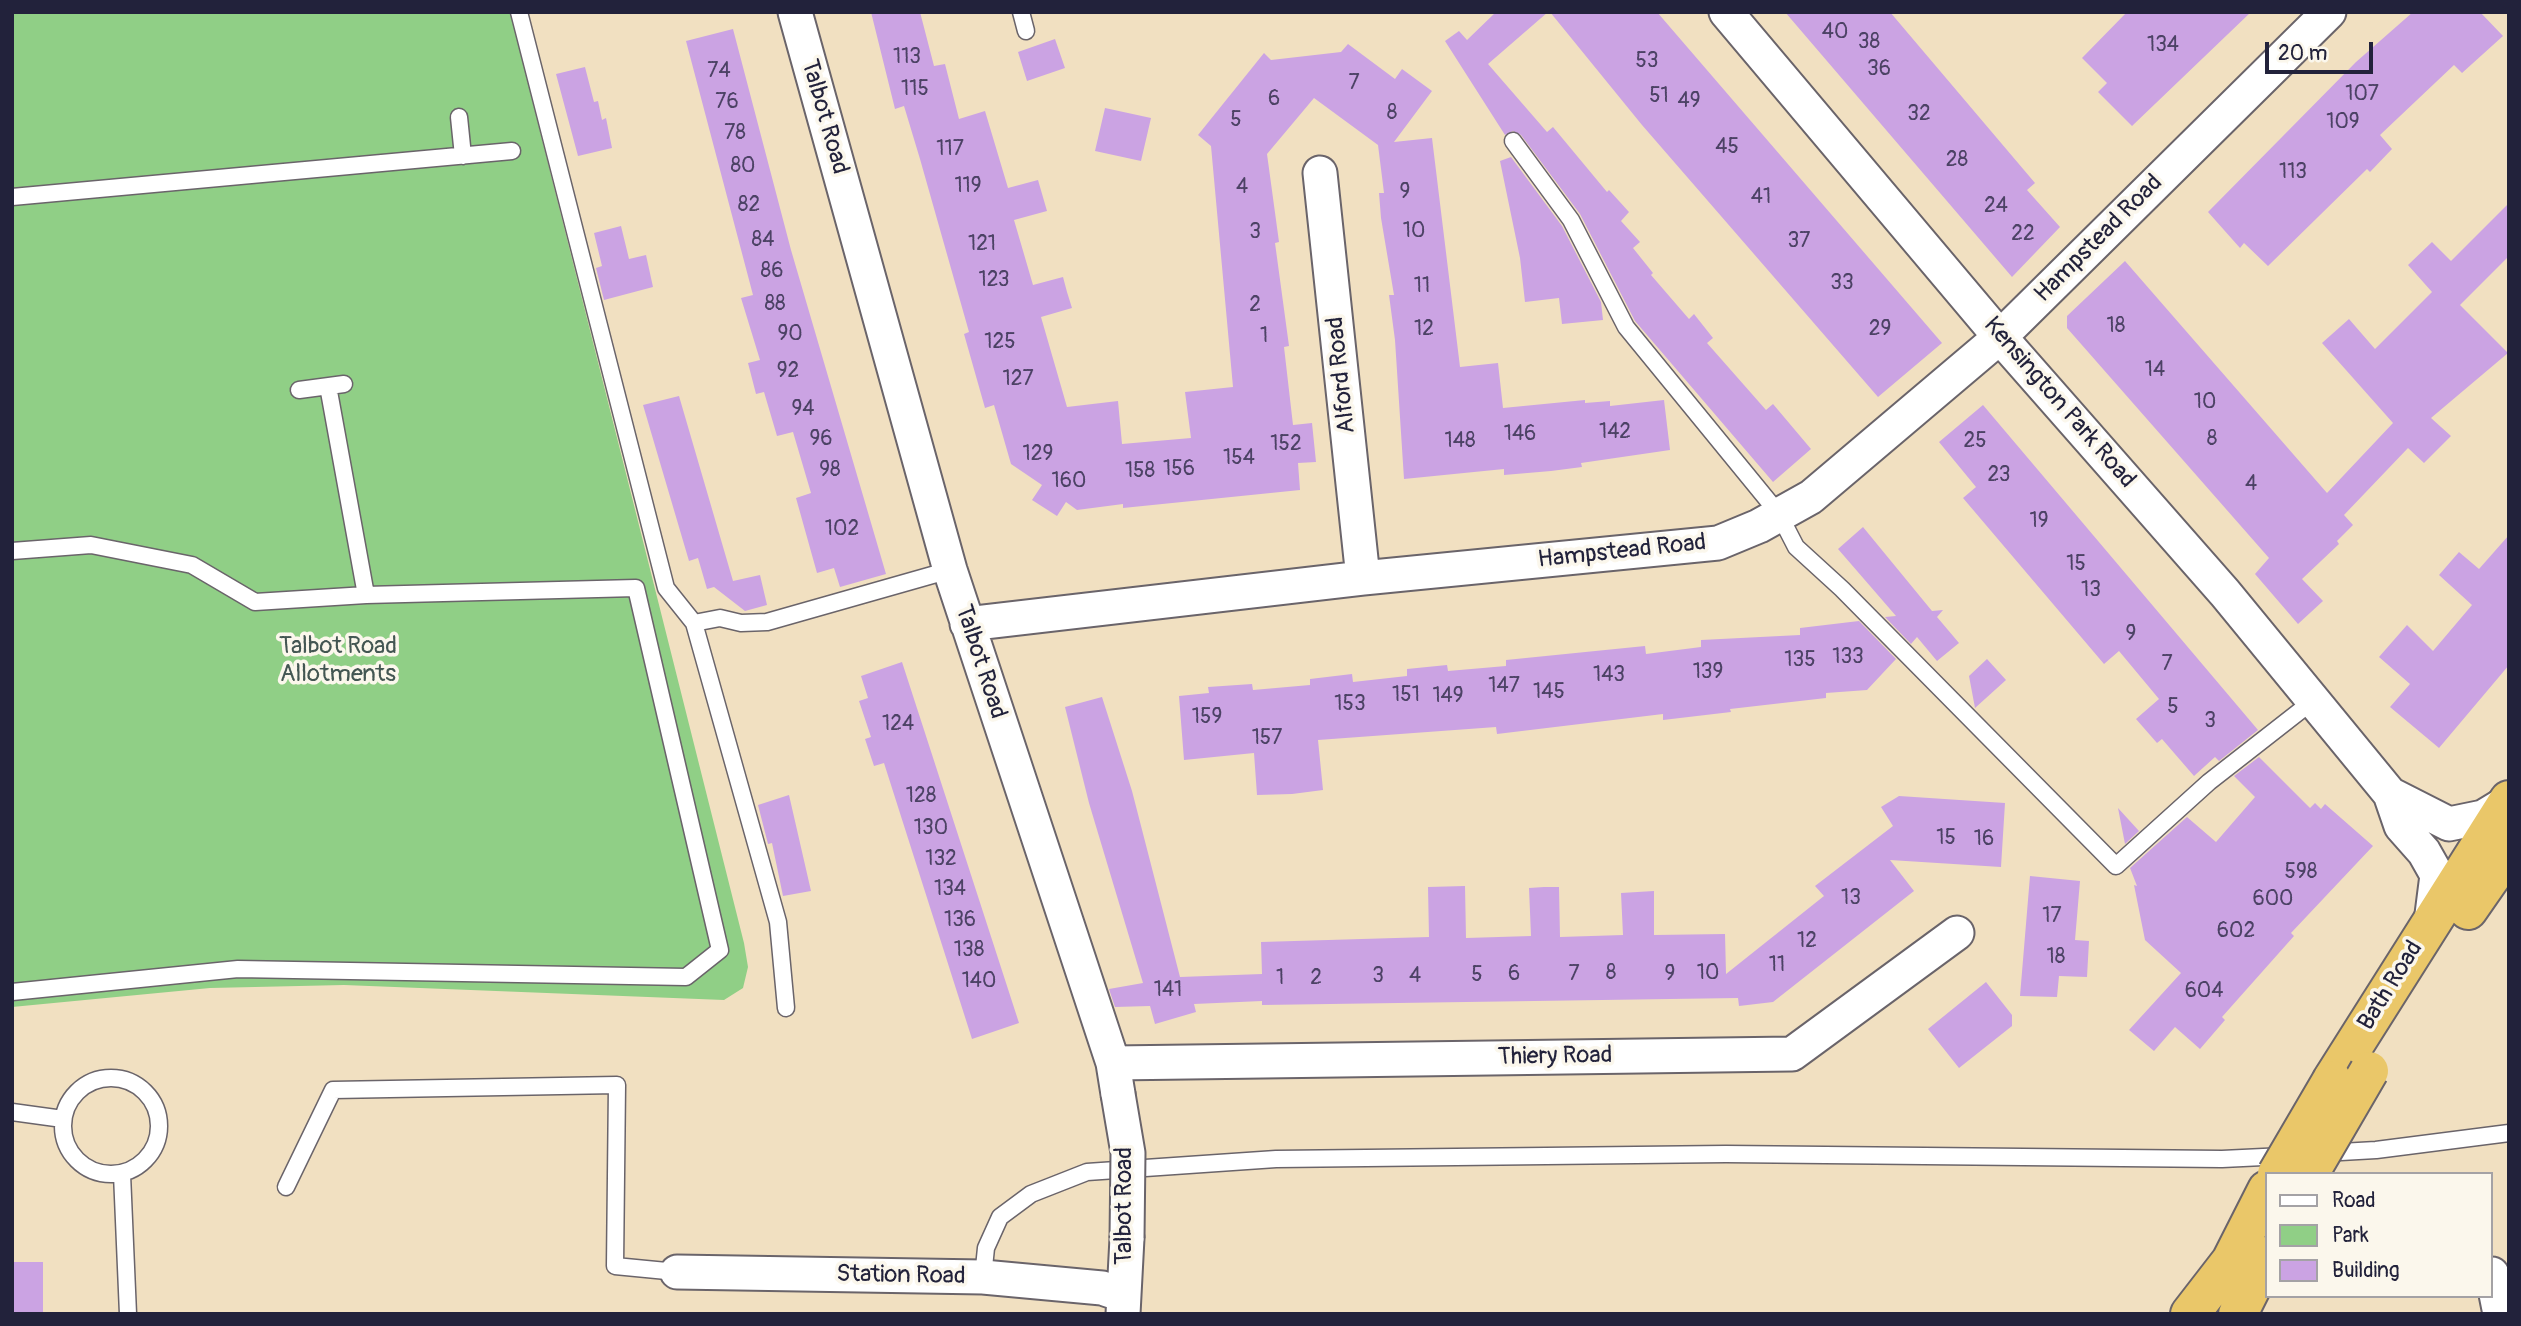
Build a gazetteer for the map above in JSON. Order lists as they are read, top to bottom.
{
  "streets": {
    "highway": ["Bath Road"],
    "street": [
      "Talbot Road",
      "Hampstead Road",
      "Alford Road",
      "Kensington Park Road",
      "Thiery Road",
      "Station Road"
    ]
  },
  "crossings": [
    ["Talbot Road", "Hampstead Road"],
    ["Talbot Road", "Thiery Road"],
    ["Talbot Road", "Station Road"],
    ["Hampstead Road", "Alford Road"],
    ["Hampstead Road", "Kensington Park Road"],
    ["Kensington Park Road", "Bath Road"]
  ],
  "parks": ["Talbot Road Allotments"],
  "house_numbers": [
    "40",
    "38",
    "134",
    "113",
    "53",
    "36",
    "74",
    "7",
    "115",
    "107",
    "51",
    "6",
    "49",
    "76",
    "8",
    "32",
    "5",
    "109",
    "78",
    "45",
    "117",
    "28",
    "80",
    "113",
    "119",
    "4",
    "9",
    "41",
    "82",
    "24",
    "10",
    "3",
    "22",
    "84",
    "37",
    "121",
    "86",
    "123",
    "33",
    "11",
    "88",
    "2",
    "18",
    "12",
    "29",
    "90",
    "1",
    "125",
    "14",
    "92",
    "127",
    "10",
    "94",
    "142",
    "146",
    "96",
    "8",
    "148",
    "25",
    "152",
    "129",
    "154",
    "156",
    "98",
    "158",
    "23",
    "160",
    "4",
    "19",
    "102",
    "15",
    "13",
    "9",
    "133",
    "135",
    "7",
    "139",
    "143",
    "147",
    "145",
    "151",
    "149",
    "153",
    "5",
    "159",
    "3",
    "124",
    "157",
    "128",
    "130",
    "15",
    "16",
    "132",
    "598",
    "134",
    "13",
    "600",
    "17",
    "136",
    "602",
    "12",
    "138",
    "18",
    "11",
    "8",
    "10",
    "6",
    "7",
    "9",
    "5",
    "3",
    "4",
    "1",
    "2",
    "140",
    "141",
    "604"
  ],
  "legend": ["Road", "Park", "Building"],
  "scale_bar": "20 m"
}
